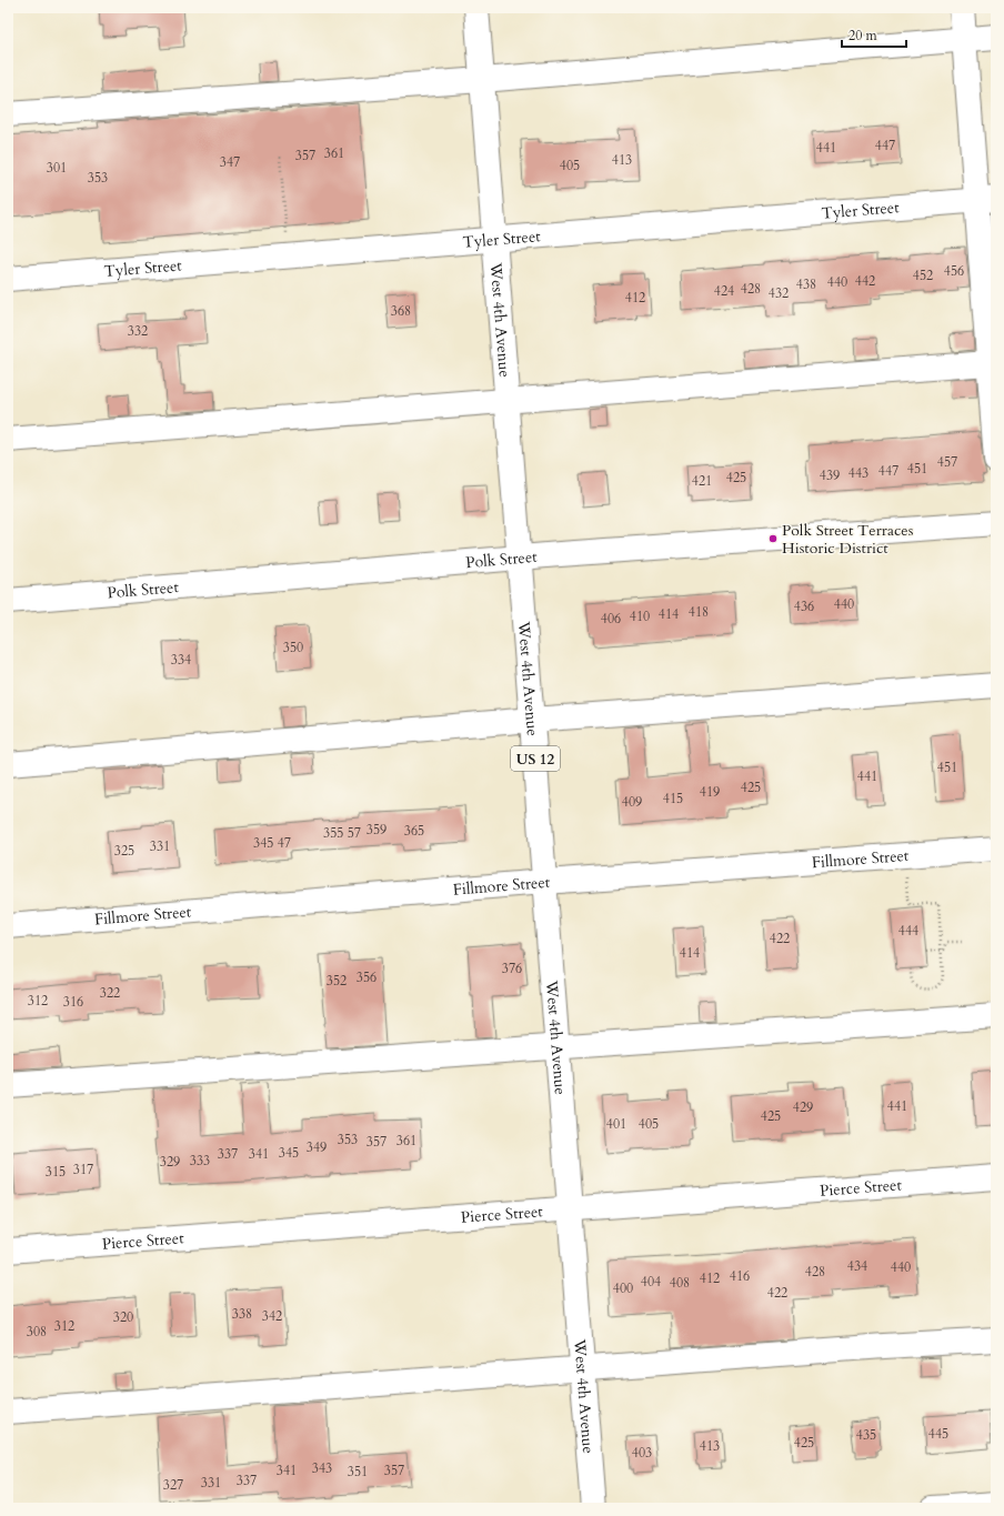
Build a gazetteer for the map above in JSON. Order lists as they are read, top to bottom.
{
  "streets": {
    "street": [
      "Tyler Street",
      "West 4th Avenue",
      "Polk Street",
      "US 12",
      "Fillmore Street",
      "Pierce Street"
    ]
  },
  "crossings": [
    ["Tyler Street", "West 4th Avenue"],
    ["West 4th Avenue", "Polk Street"],
    ["West 4th Avenue", "Fillmore Street"],
    ["West 4th Avenue", "Pierce Street"]
  ],
  "places": ["Polk Street Terraces Historic District"],
  "house_numbers": [
    "447",
    "441",
    "361",
    "357",
    "413",
    "347",
    "405",
    "301",
    "353",
    "456",
    "452",
    "442",
    "440",
    "438",
    "428",
    "424",
    "432",
    "412",
    "368",
    "332",
    "457",
    "451",
    "447",
    "443",
    "439",
    "425",
    "421",
    "440",
    "436",
    "418",
    "414",
    "410",
    "406",
    "350",
    "334",
    "451",
    "441",
    "425",
    "419",
    "415",
    "409",
    "359",
    "365",
    "355 57",
    "345 47",
    "331",
    "325",
    "444",
    "422",
    "414",
    "376",
    "356",
    "352",
    "322",
    "312",
    "316",
    "441",
    "429",
    "425",
    "401",
    "405",
    "353",
    "361",
    "357",
    "349",
    "345",
    "337",
    "341",
    "333",
    "329",
    "317",
    "315",
    "434",
    "440",
    "428",
    "416",
    "412",
    "404",
    "408",
    "400",
    "422",
    "338",
    "342",
    "320",
    "312",
    "308",
    "445",
    "435",
    "425",
    "413",
    "403",
    "343",
    "341",
    "357",
    "351",
    "337",
    "331",
    "327"
  ],
  "scale_bar": "20 m"
}
